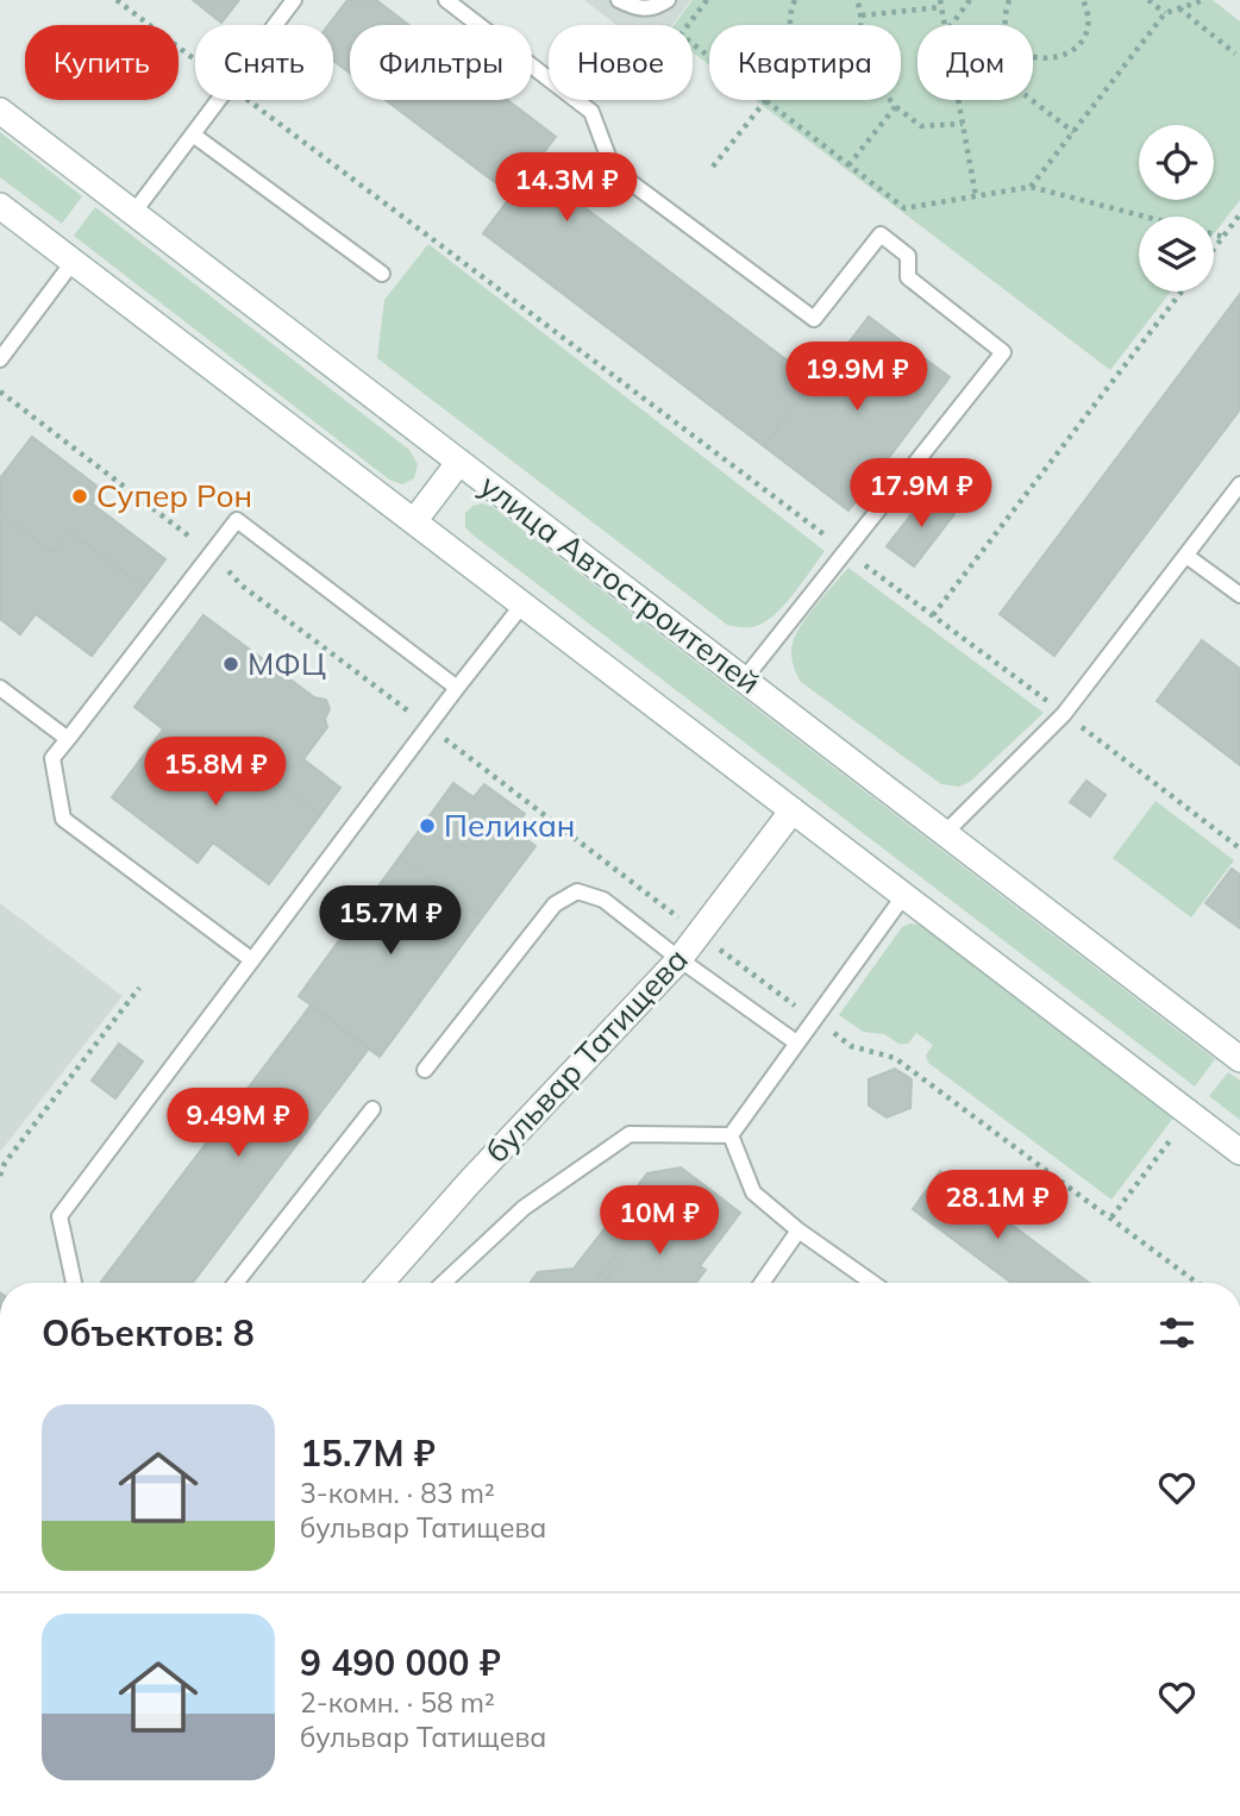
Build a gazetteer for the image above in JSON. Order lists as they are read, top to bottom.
{
  "streets": {
    "main road": ["улица Автостроителей", "бульвар Татищева"]
  },
  "places": ["Супер Рон", "МФЦ", "Пеликан"],
  "page": {
    "chip": [
      "Купить",
      "Снять",
      "Фильтры",
      "Новое",
      "Квартира",
      "Дом"
    ],
    "price": [
      "14.3M ₽",
      "19.9M ₽",
      "17.9M ₽",
      "15.8M ₽",
      "15.7M ₽",
      "9.49M ₽",
      "28.1M ₽",
      "10M ₽"
    ],
    "heading": "Объектов: 8",
    "list": [
      {
        "name": "15.7M ₽",
        "note": "3-комн. · 83 m² · бульвар Татищева"
      },
      {
        "name": "9 490 000 ₽",
        "note": "2-комн. · 58 m² · бульвар Татищева"
      }
    ]
  }
}
